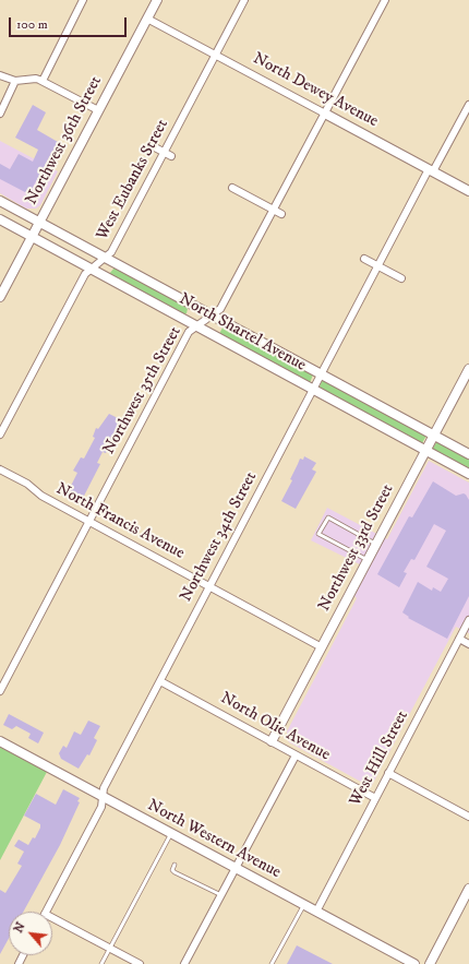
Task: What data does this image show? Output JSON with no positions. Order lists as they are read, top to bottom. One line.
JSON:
{"streets":{"street":["North Dewey Avenue","Northwest 36th Street","West Eubanks Street","North Shartel Avenue","Northwest 35th Street","North Francis Avenue","Northwest 34th Street","Northwest 33rd Street","North Olie Avenue","West Hill Street","North Western Avenue"]},"crossings":[["North Dewey Avenue","Northwest 36th Street"],["North Dewey Avenue","West Eubanks Street"],["North Dewey Avenue","Northwest 35th Street"],["North Dewey Avenue","Northwest 34th Street"],["Northwest 36th Street","North Shartel Avenue"],["West Eubanks Street","North Shartel Avenue"],["North Shartel Avenue","Northwest 35th Street"],["North Shartel Avenue","Northwest 34th Street"],["North Shartel Avenue","Northwest 33rd Street"],["Northwest 35th Street","North Francis Avenue"],["North Francis Avenue","Northwest 34th Street"],["North Francis Avenue","Northwest 33rd Street"],["Northwest 34th Street","North Olie Avenue"],["Northwest 34th Street","North Western Avenue"],["Northwest 33rd Street","North Olie Avenue"],["North Olie Avenue","West Hill Street"],["West Hill Street","North Western Avenue"]],"scale_bar":"100 m","north":"top left"}
